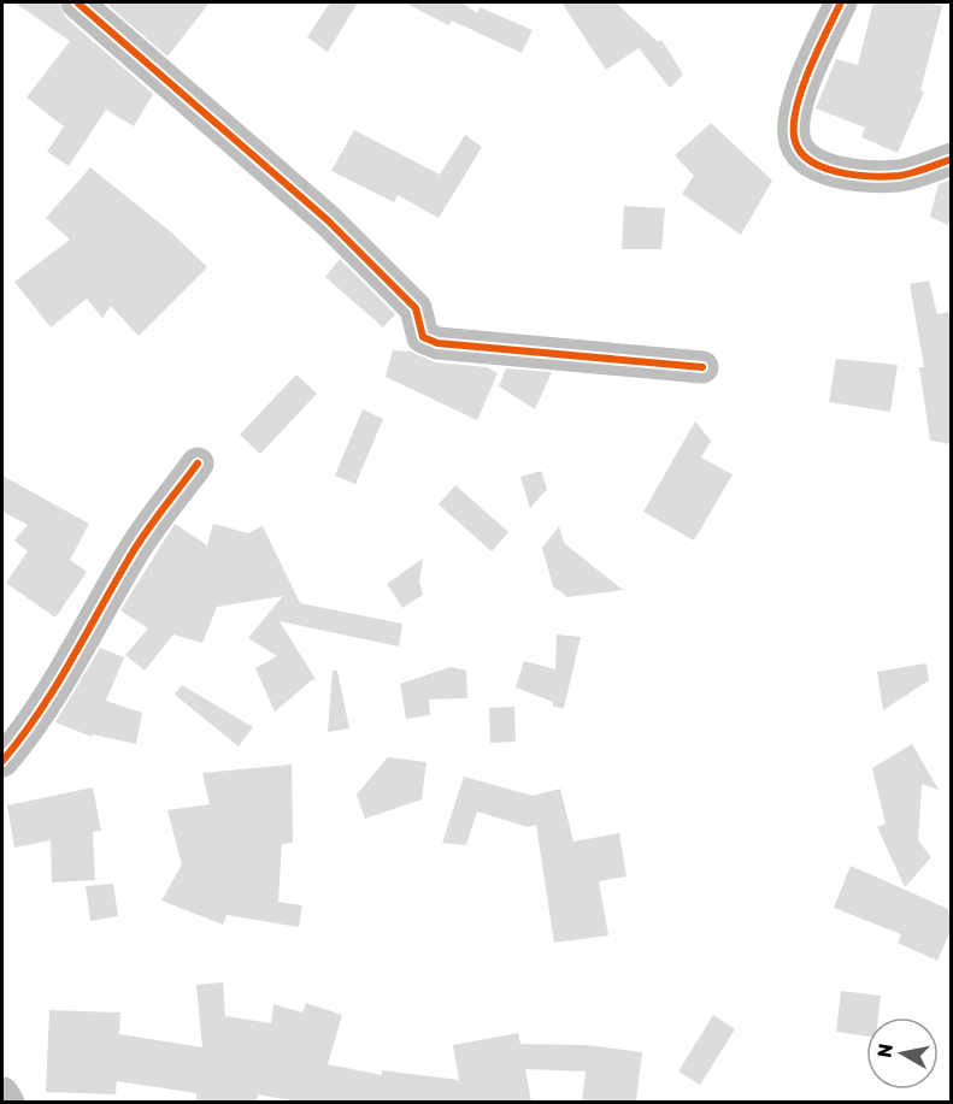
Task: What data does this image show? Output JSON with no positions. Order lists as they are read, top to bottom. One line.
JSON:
{"north":"left"}
